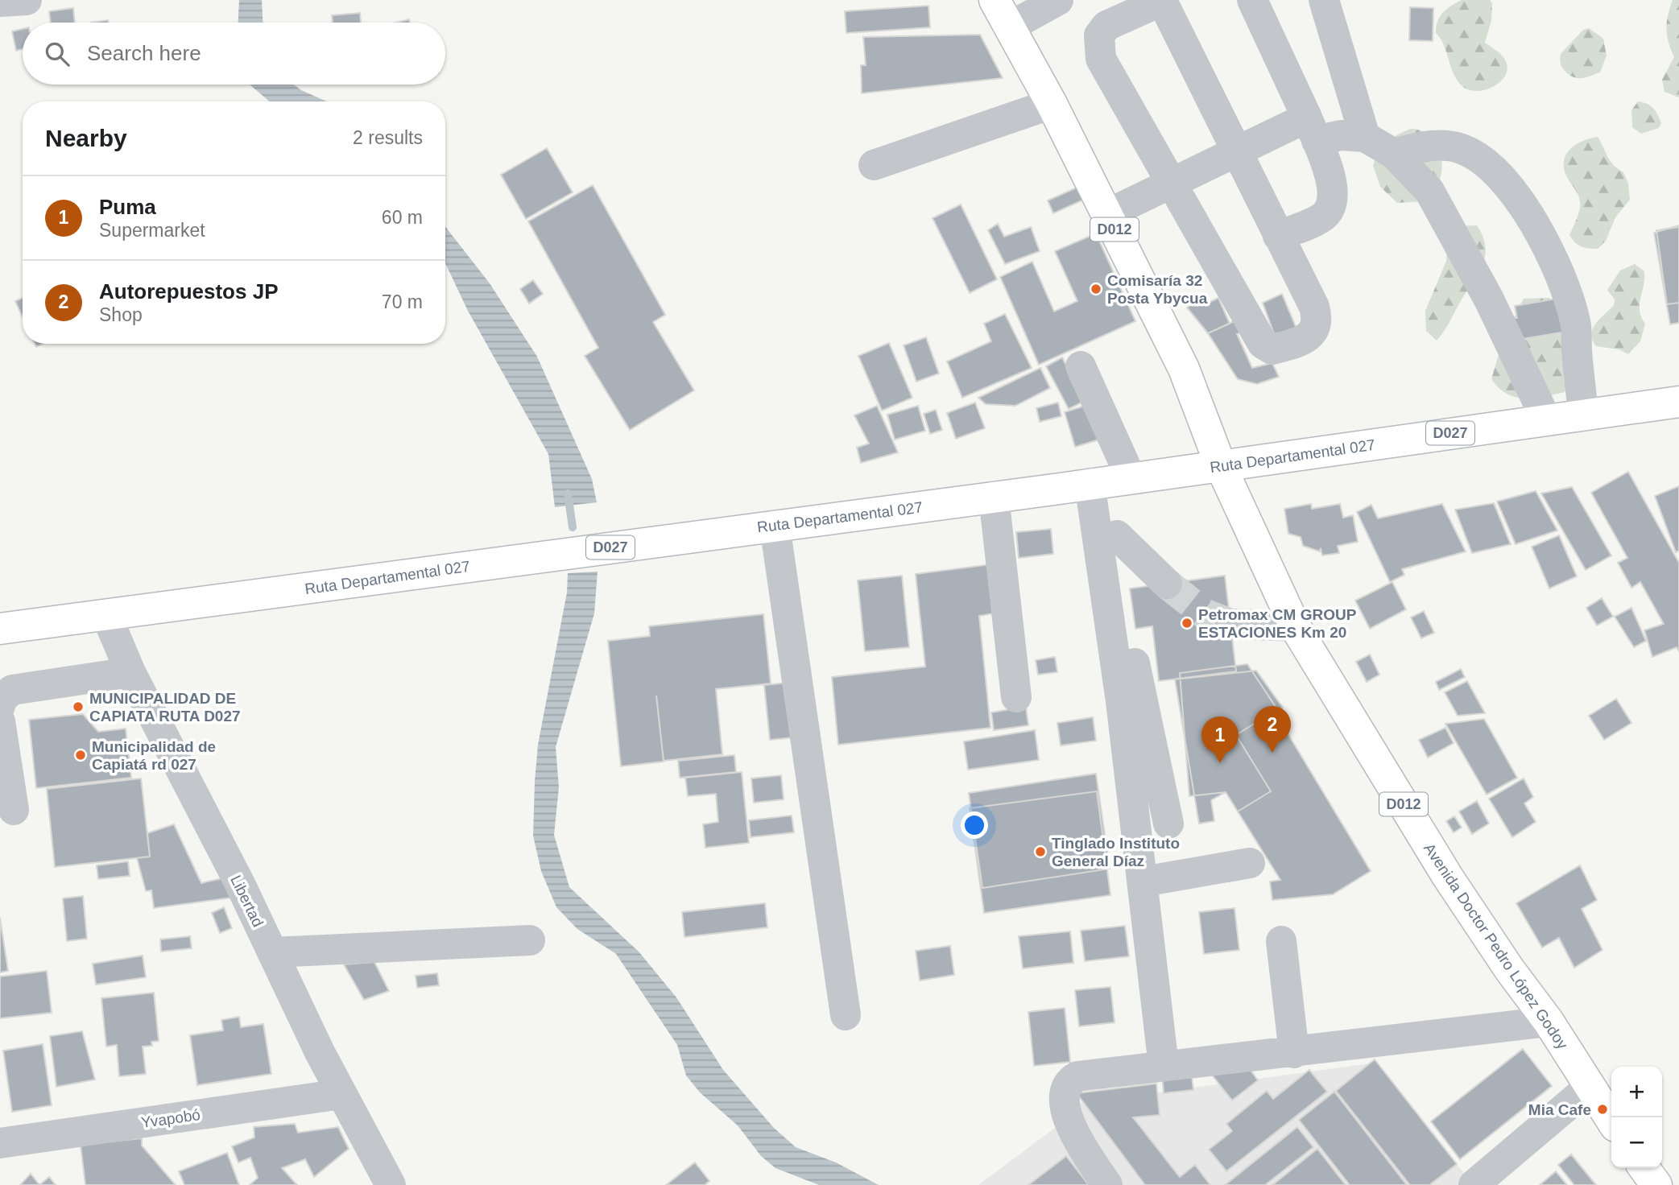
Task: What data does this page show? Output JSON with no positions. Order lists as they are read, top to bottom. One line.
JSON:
{"streets":{"main road":["D012","D027","Ruta Departamental 027","Avenida Doctor Pedro López Godoy"],"street":["Libertad","Yvapobó"]},"crossings":[["D012","Ruta Departamental 027"],["D012","Avenida Doctor Pedro López Godoy"],["Ruta Departamental 027","Libertad"],["Ruta Departamental 027","Avenida Doctor Pedro López Godoy"],["Libertad","Yvapobó"]],"places":["Comisaría 32 Posta Ybycua","Petromax CM GROUP ESTACIONES Km 20","MUNICIPALIDAD DE CAPIATA RUTA D027","Municipalidad de Capiatá rd 027","Tinglado Instituto General Díaz","Mia Cafe"],"page":{"search":"Search here","heading":["Nearby","2 results"],"list":[{"mark":"1","name":"Puma","note":"Supermarket","value":"60 m"},{"mark":"2","name":"Autorepuestos JP","note":"Shop","value":"70 m"}],"pins":["2","1"],"map_buttons":["+","−"]}}
